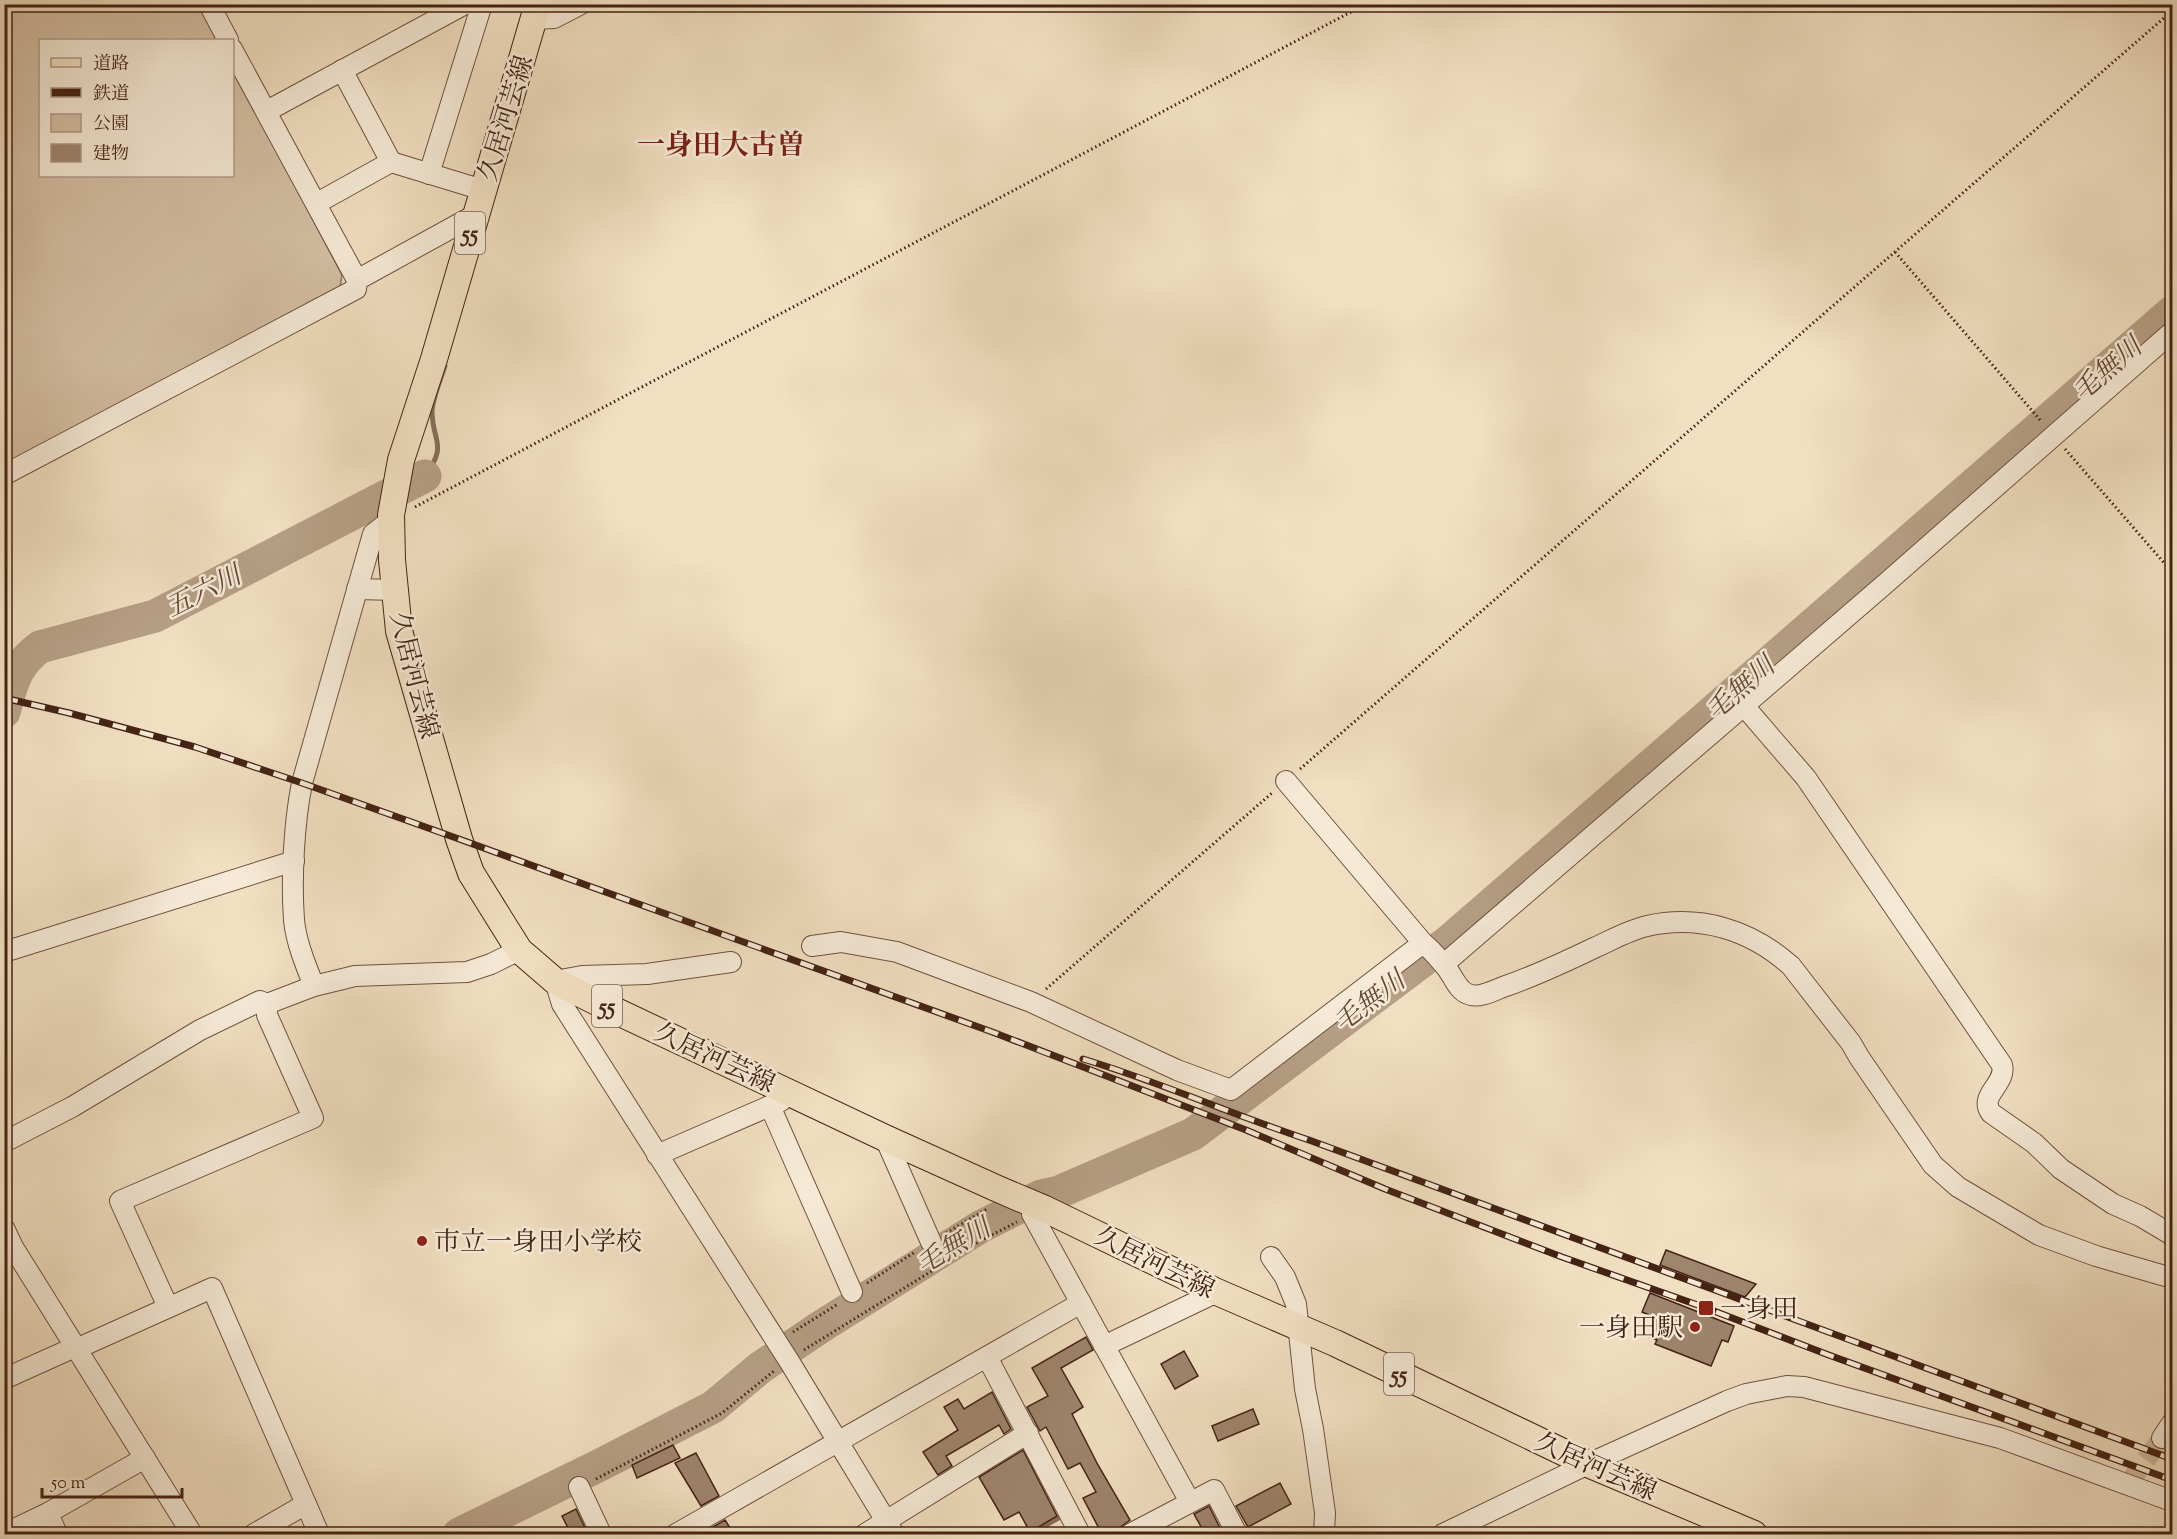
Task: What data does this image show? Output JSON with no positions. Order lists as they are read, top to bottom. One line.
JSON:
{"streets":{"main road":["久居河芸線","55"]},"districts":["一身田大古曽"],"water":["毛無川","五六川"],"places":{"other":["市立一身田小学校","一身田駅"],"transit":["一身田"]},"legend":["道路","鉄道","公園","建物"],"scale_bar":"50 m"}
